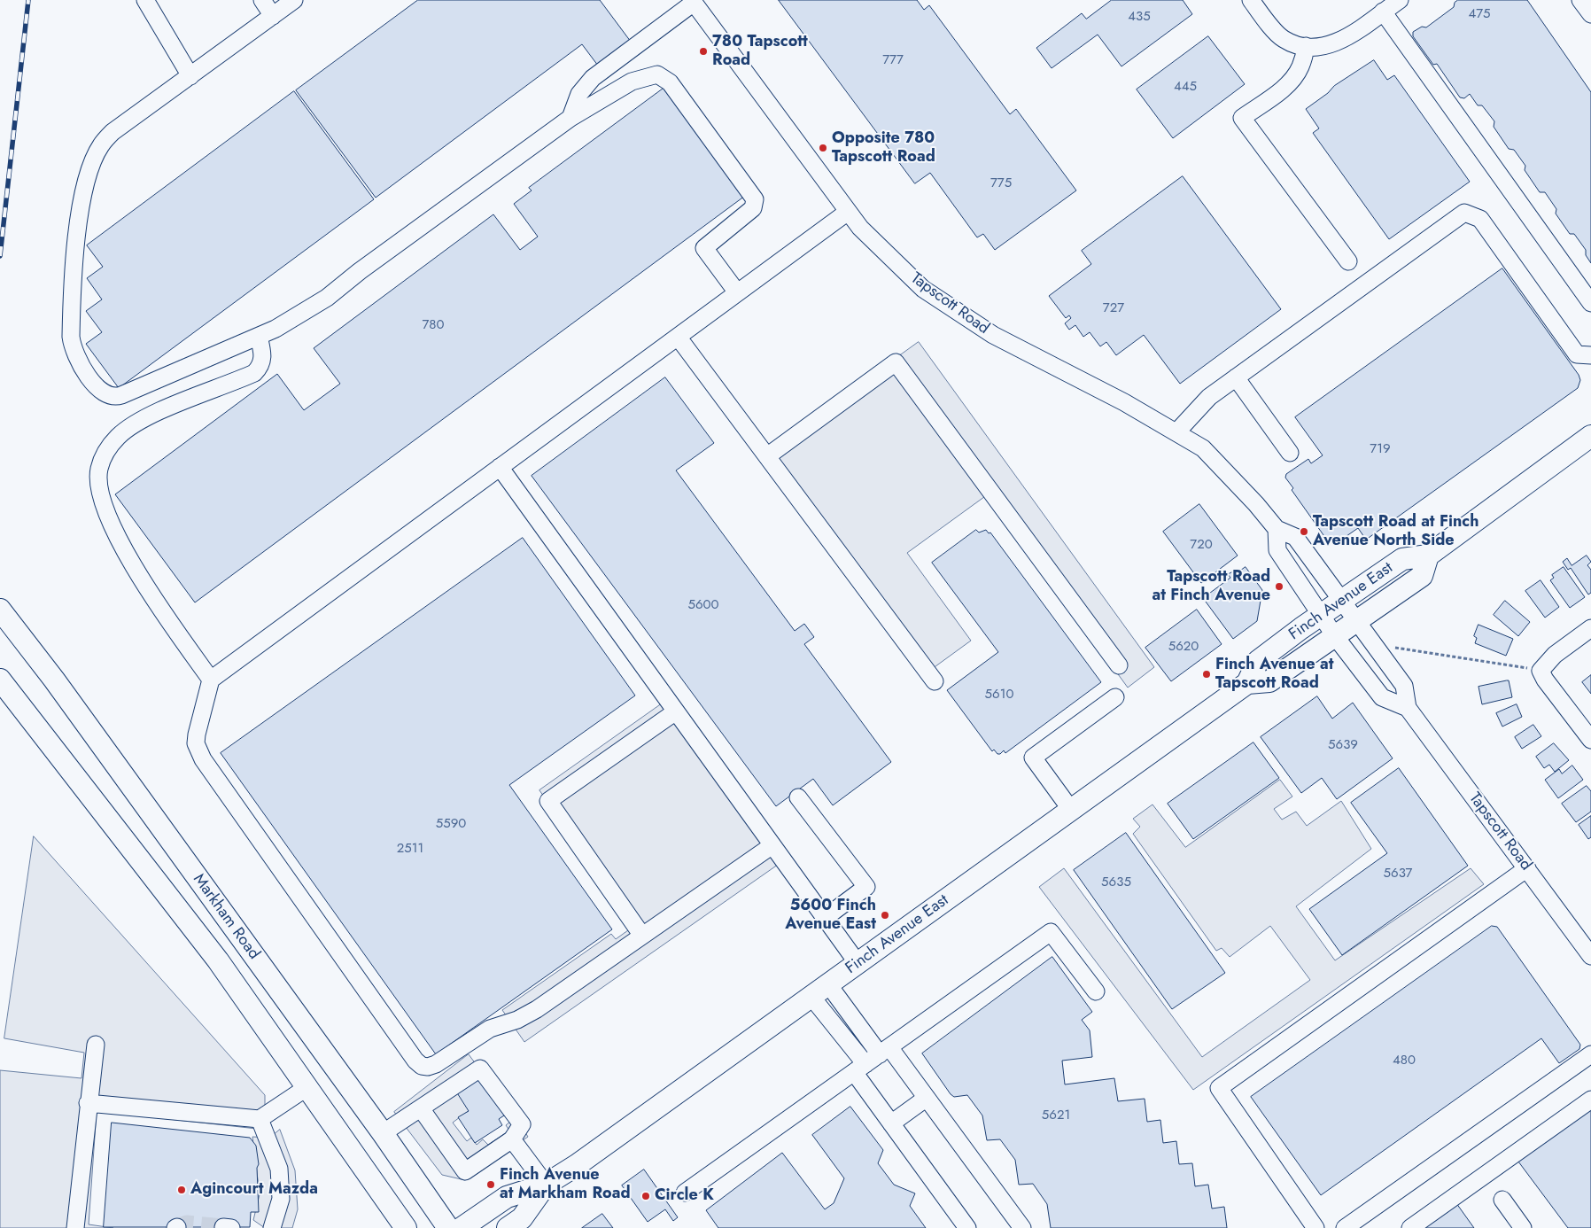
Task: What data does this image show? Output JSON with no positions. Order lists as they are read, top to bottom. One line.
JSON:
{"streets":{"main road":["Finch Avenue East","Markham Road"],"street":["Tapscott Road"]},"crossings":[["Tapscott Road","Finch Avenue East"]],"places":["780 Tapscott Road","Opposite 780 Tapscott Road","Tapscott Road at Finch Avenue North Side","Tapscott Road at Finch Avenue","Finch Avenue at Tapscott Road","5600 Finch Avenue East","Finch Avenue at Markham Road","Agincourt Mazda","Circle K"],"house_numbers":["475","435","777","445","775","727","780","719","720","5600","5620","5610","5639","5590","2511","5637","5635","480","5621"]}
